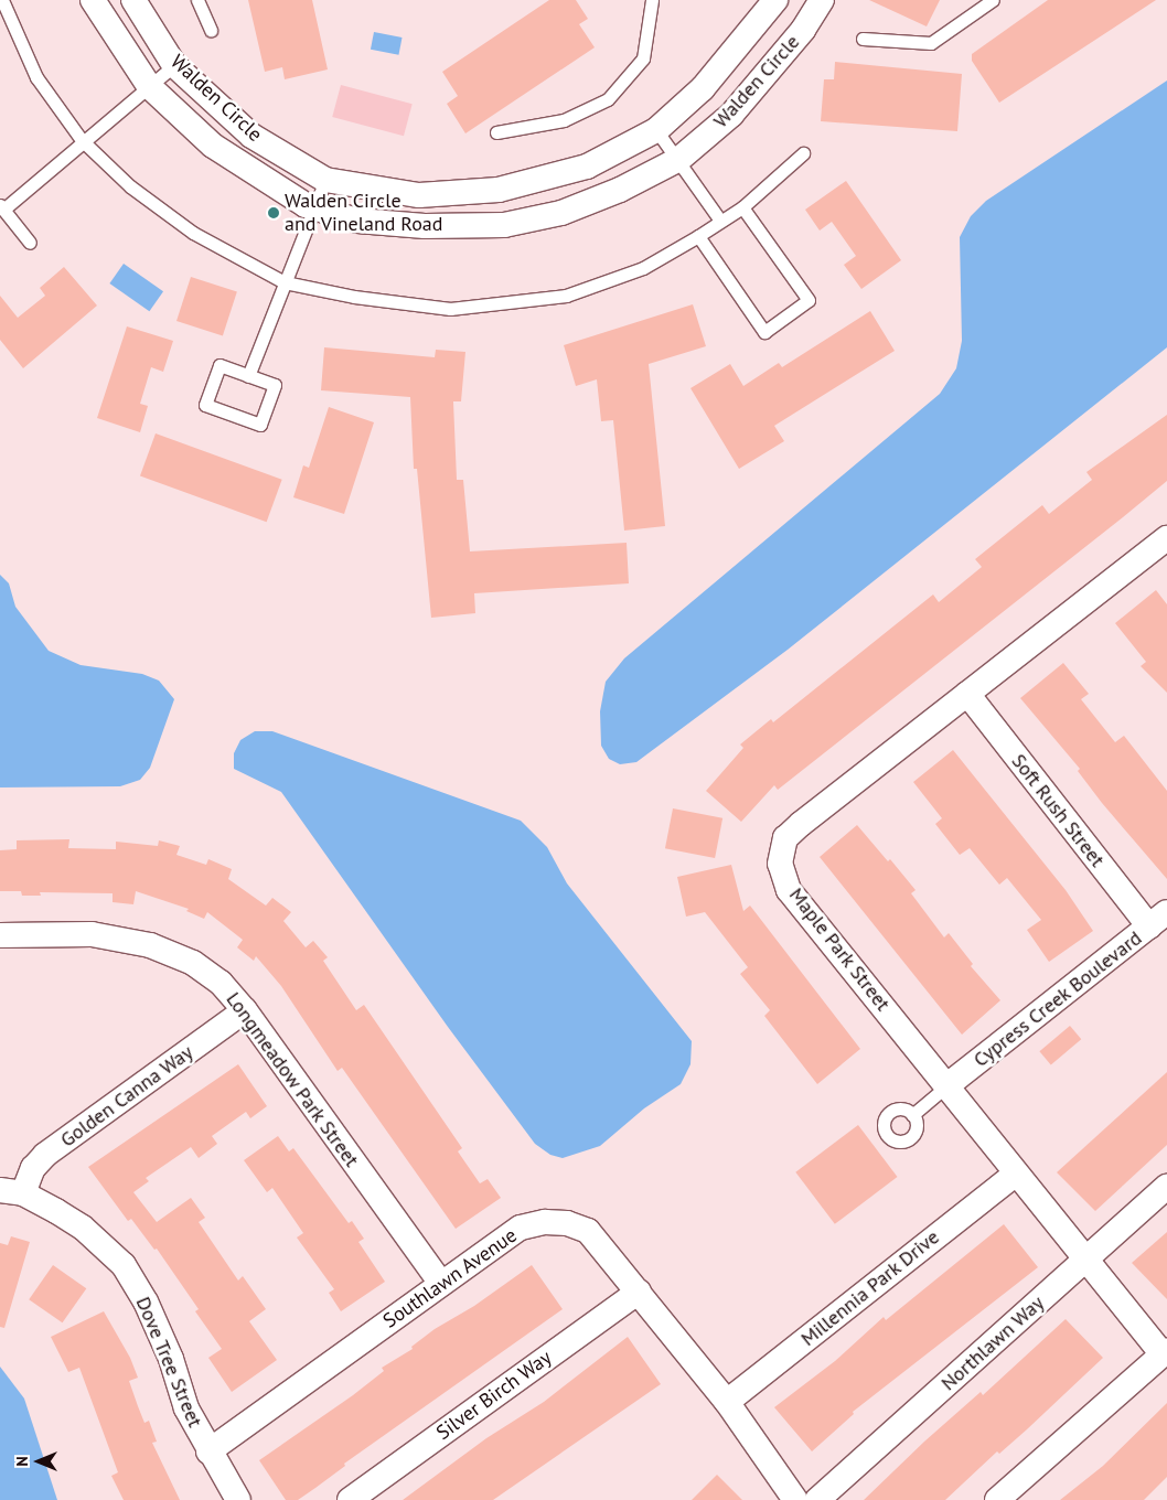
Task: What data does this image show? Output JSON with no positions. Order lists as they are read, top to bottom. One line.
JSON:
{"streets":{"street":["Walden Circle","Soft Rush Street","Maple Park Street","Cypress Creek Boulevard","Longmeadow Park Street","Golden Canna Way","Southlawn Avenue","Millennia Park Drive","Northlawn Way","Dove Tree Street","Silver Birch Way"]},"crossings":[["Soft Rush Street","Maple Park Street"],["Soft Rush Street","Cypress Creek Boulevard"],["Maple Park Street","Cypress Creek Boulevard"],["Maple Park Street","Millennia Park Drive"],["Maple Park Street","Northlawn Way"],["Longmeadow Park Street","Golden Canna Way"],["Longmeadow Park Street","Southlawn Avenue"],["Golden Canna Way","Dove Tree Street"],["Southlawn Avenue","Millennia Park Drive"],["Southlawn Avenue","Dove Tree Street"],["Southlawn Avenue","Silver Birch Way"]],"places":["Walden Circle and Vineland Road"],"north":"left"}
